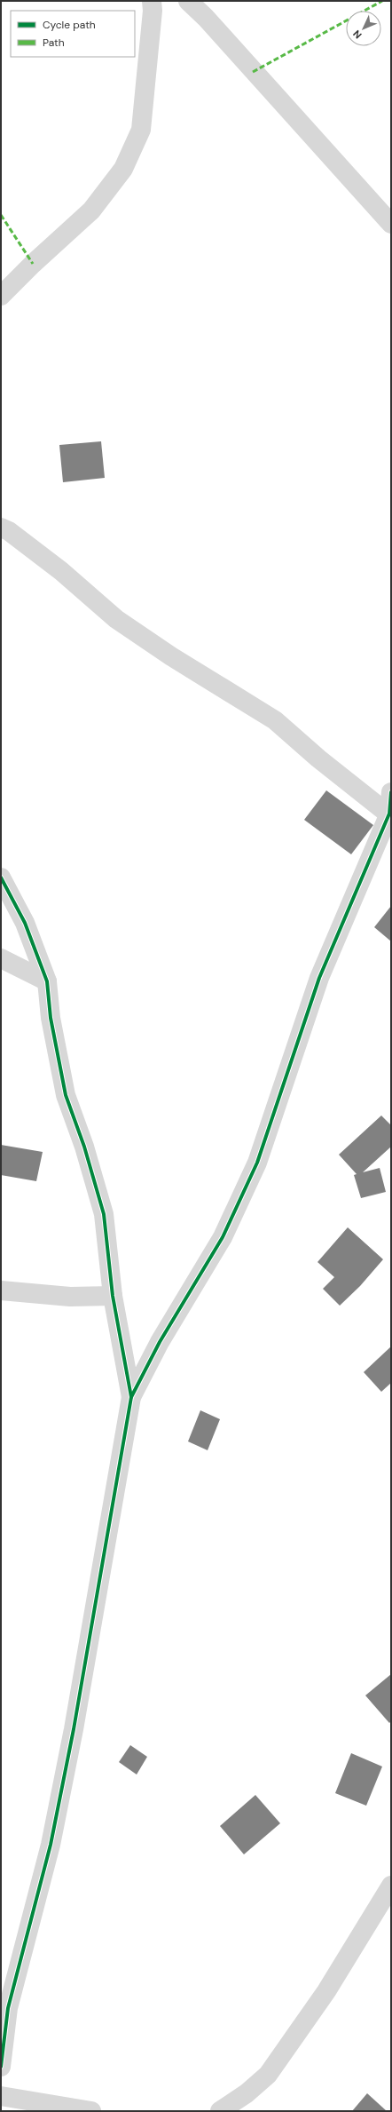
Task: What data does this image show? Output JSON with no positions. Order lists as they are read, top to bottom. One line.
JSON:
{"legend":["Cycle path","Path"],"north":"bottom left"}
